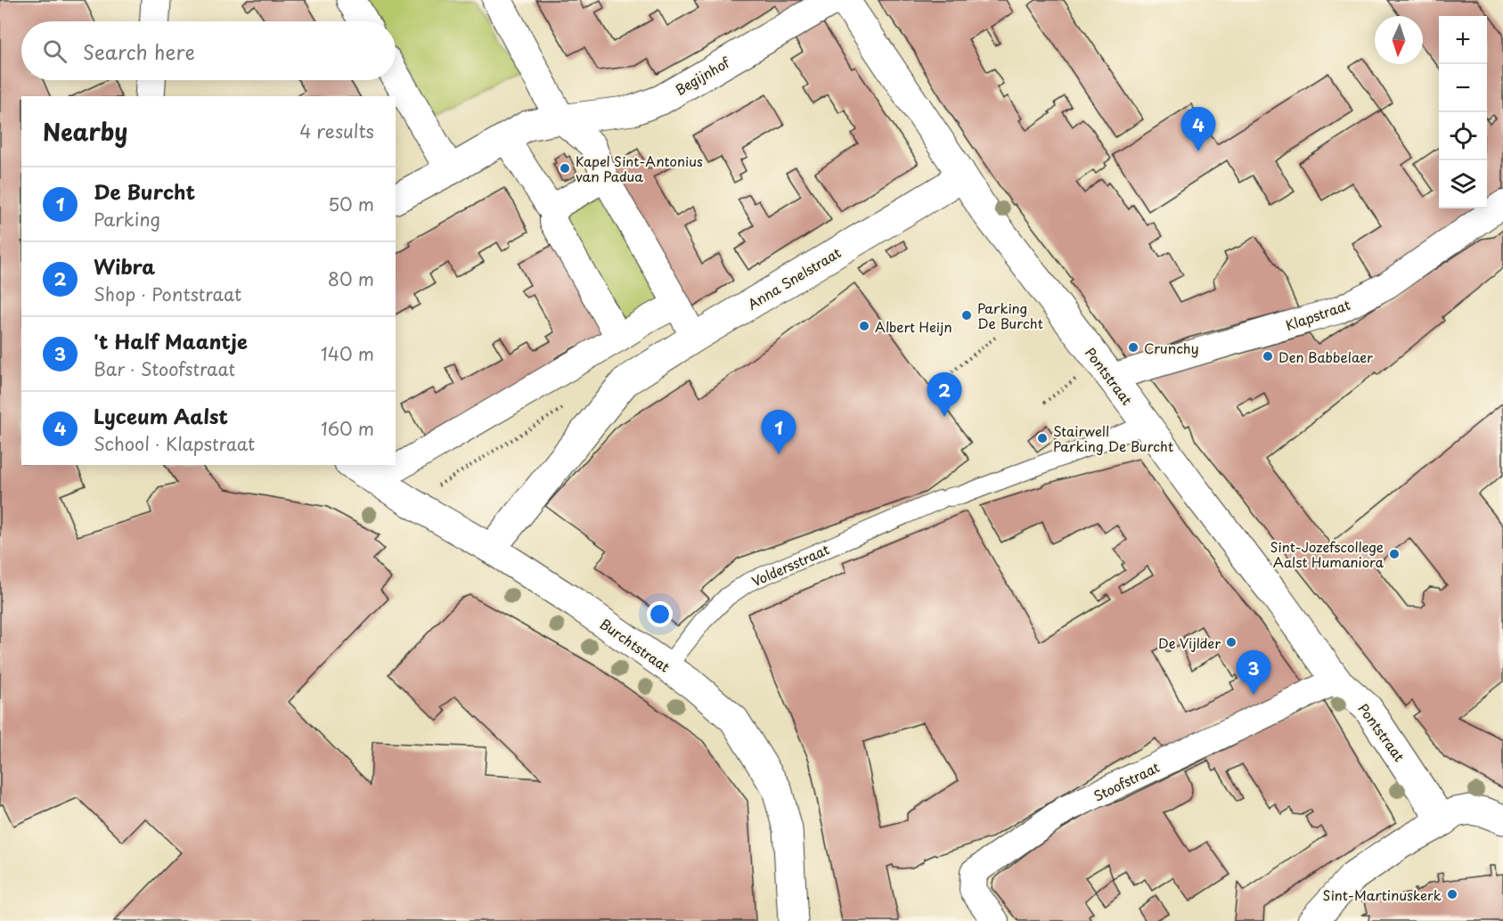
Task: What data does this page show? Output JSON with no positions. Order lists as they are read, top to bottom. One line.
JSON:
{"streets":{"street":["Begijnhof","Anna Snelstraat","Klapstraat","Pontstraat","Burchtstraat","Stoofstraat"],"lane":["Voldersstraat"]},"crossings":[["Anna Snelstraat","Pontstraat"],["Anna Snelstraat","Burchtstraat"],["Klapstraat","Pontstraat"],["Pontstraat","Voldersstraat"],["Pontstraat","Stoofstraat"],["Voldersstraat","Burchtstraat"]],"places":["Kapel Sint-Antonius van Padua","Parking De Burcht","Albert Heijn","Crunchy","Den Babbelaer","Stairwell Parking De Burcht","Sint-Jozefscollege Aalst Humaniora","De Vijlder","Sint-Martinuskerk"],"north":"bottom","page":{"map_buttons":["+","−"],"search":"Search here","heading":["Nearby","4 results"],"pins":["4","2","1","3"],"list":[{"mark":"1","name":"De Burcht","note":"Parking","value":"50 m"},{"mark":"2","name":"Wibra","note":"Shop · Pontstraat","value":"80 m"},{"mark":"3","name":"'t Half Maantje","note":"Bar · Stoofstraat","value":"140 m"},{"mark":"4","name":"Lyceum Aalst","note":"School · Klapstraat","value":"160 m"}]}}
